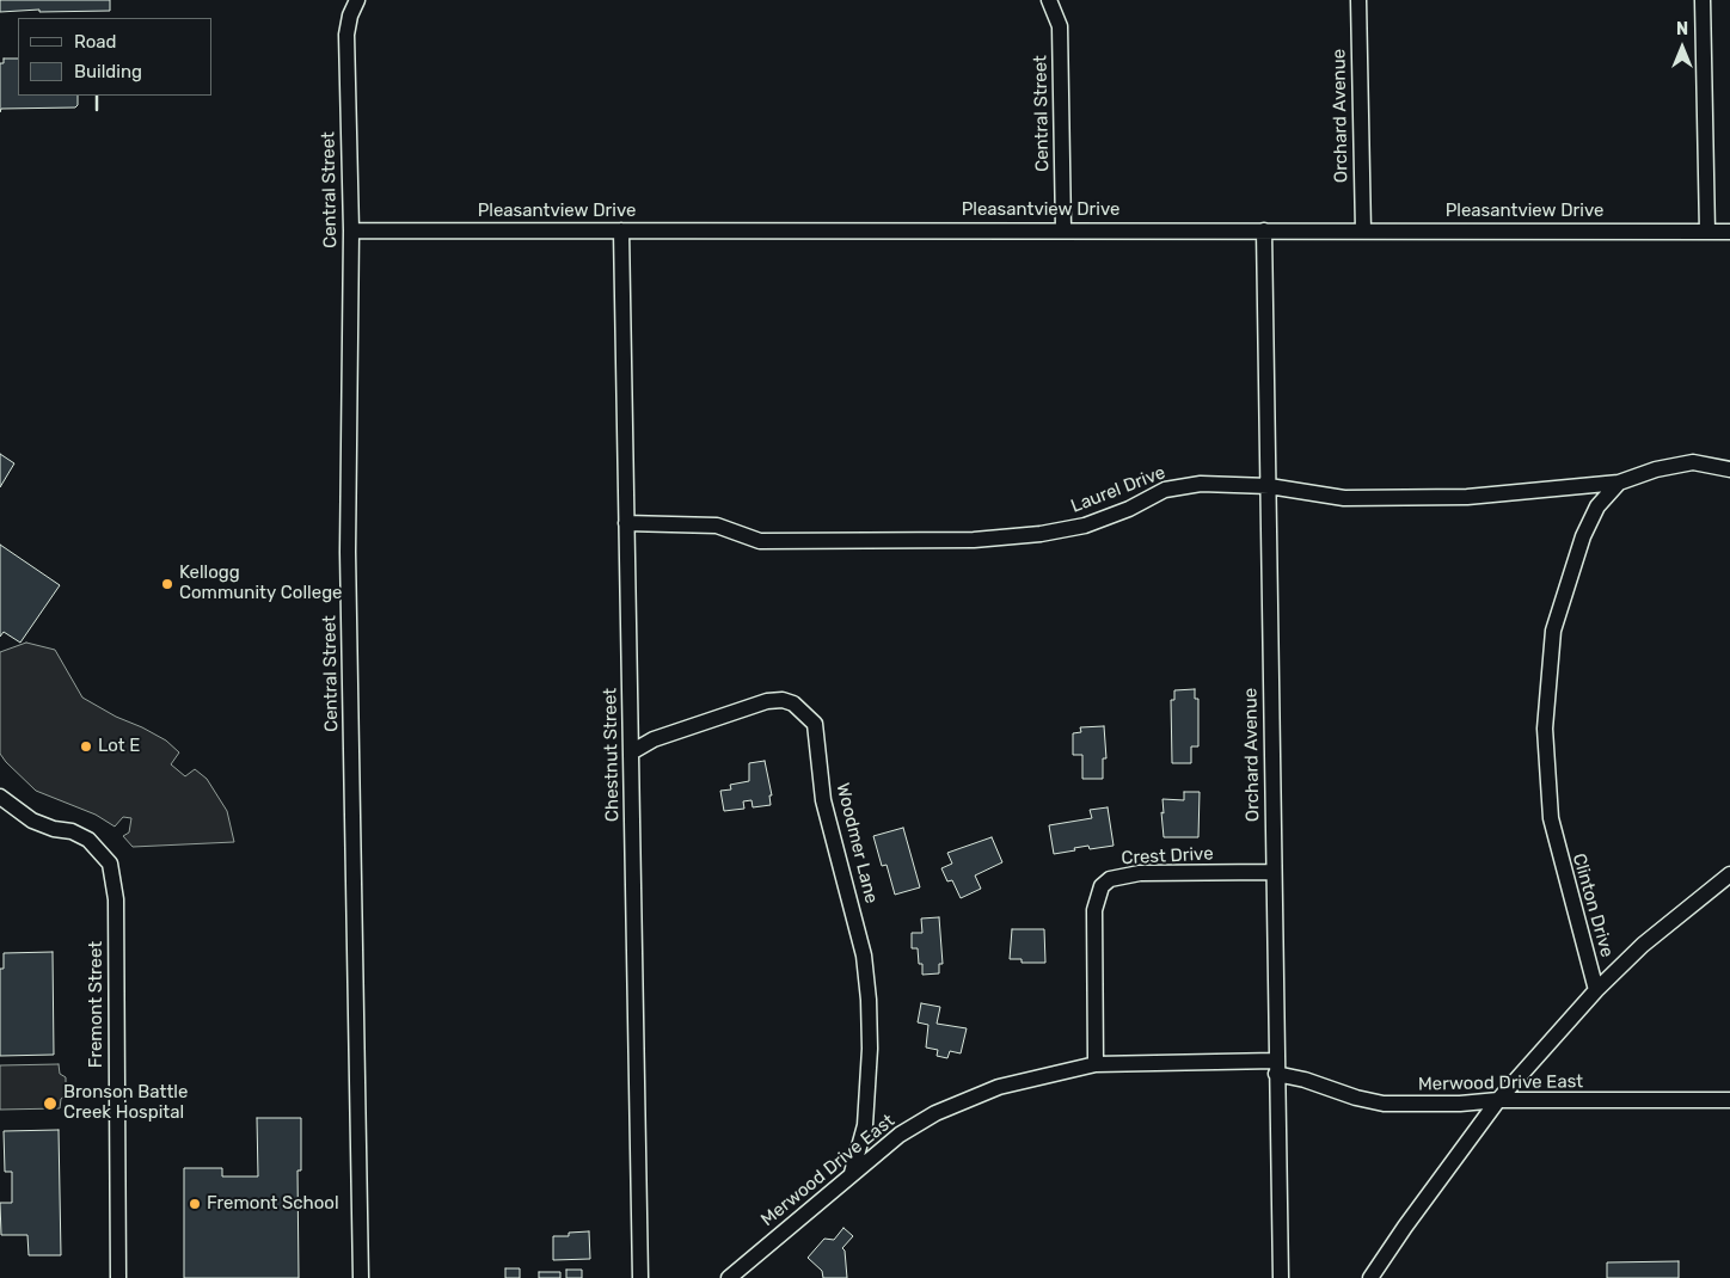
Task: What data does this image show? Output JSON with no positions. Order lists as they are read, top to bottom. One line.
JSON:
{"streets":{"street":["Central Street","Orchard Avenue","Pleasantview Drive","Laurel Drive","Chestnut Street","Woodmer Lane","Crest Drive","Clinton Drive","Fremont Street","Merwood Drive East"]},"crossings":[["Central Street","Pleasantview Drive"],["Orchard Avenue","Pleasantview Drive"],["Orchard Avenue","Laurel Drive"],["Orchard Avenue","Crest Drive"],["Orchard Avenue","Merwood Drive East"],["Pleasantview Drive","Chestnut Street"],["Laurel Drive","Chestnut Street"],["Laurel Drive","Clinton Drive"],["Chestnut Street","Woodmer Lane"],["Woodmer Lane","Merwood Drive East"],["Crest Drive","Merwood Drive East"]],"places":["Kellogg Community College","Lot E","Bronson Battle Creek Hospital","Fremont School"],"legend":["Road","Building"],"north":"top"}
